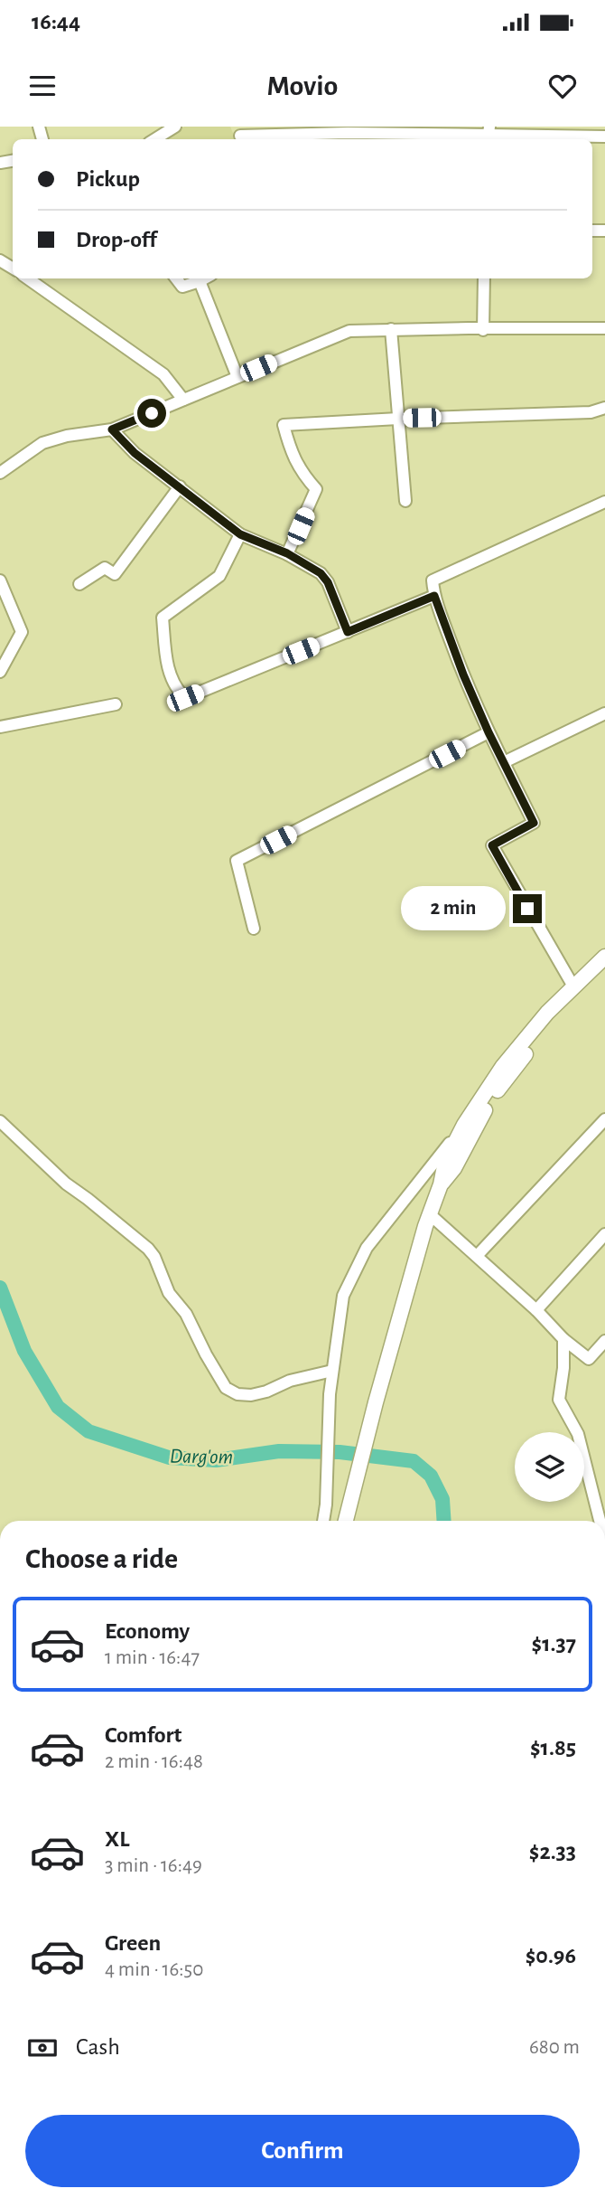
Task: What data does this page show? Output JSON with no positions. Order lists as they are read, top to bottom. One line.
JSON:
{"water":["Darg'om"],"page":{"status":"16:44","header":"Movio","banner":["Pickup","Drop-off"],"bubble":"2 min","heading":"Choose a ride","list":[{"name":"Economy","note":"1 min · 16:47","value":"$1.37"},{"name":"Comfort","note":"2 min · 16:48","value":"$1.85"},{"name":"XL","note":"3 min · 16:49","value":"$2.33"},{"name":"Green","note":"4 min · 16:50","value":"$0.96"}],"pay":["Cash","680 m"],"buttons":"Confirm"}}
